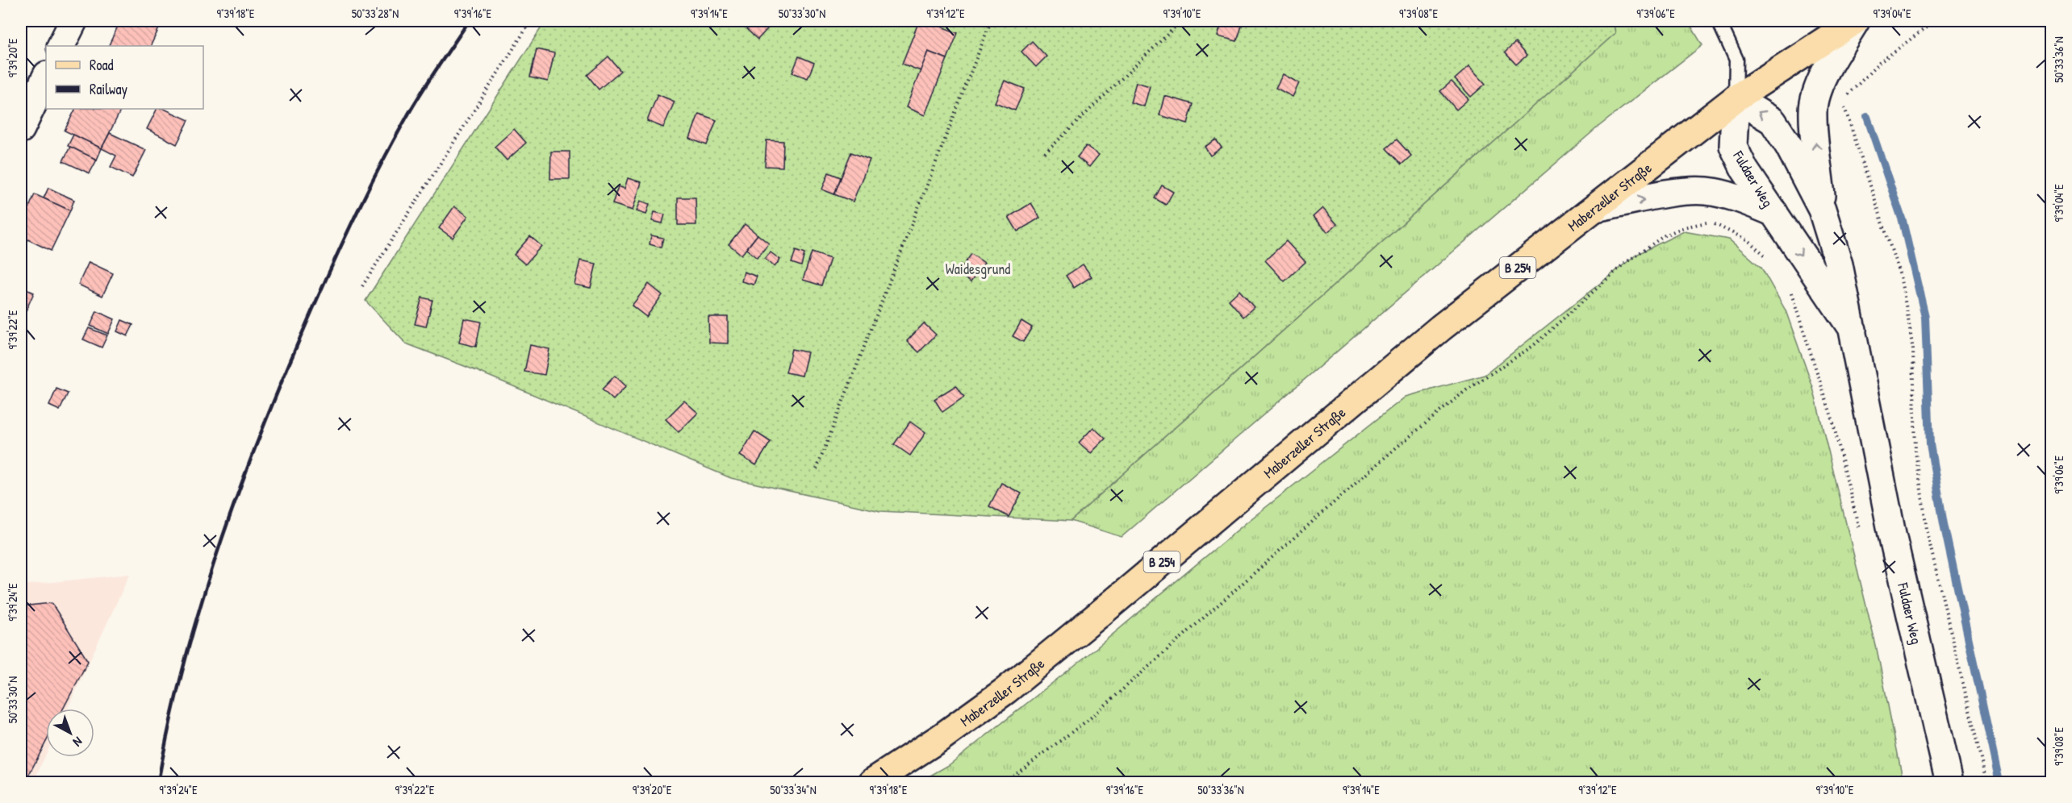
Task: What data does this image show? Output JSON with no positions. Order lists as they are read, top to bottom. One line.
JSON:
{"streets":{"main road":["Fuldaer Weg","Maberzeller Straße","B 254"]},"crossings":[["Fuldaer Weg","Maberzeller Straße"]],"parks":["Waidesgrund"],"legend":["Road","Railway"],"north":"bottom right","coordinates":["9°39'18\"E","50°33'28\"N","9°39'16\"E","9°39'14\"E","50°33'30\"N","9°39'12\"E","9°39'10\"E","9°39'08\"E","9°39'06\"E","9°39'04\"E","9°39'20\"E","50°33'36\"N","9°39'22\"E","9°39'24\"E","50°33'34\"N"]}
